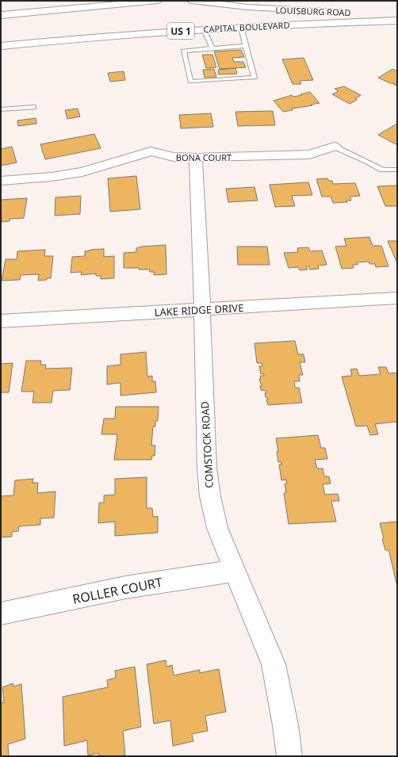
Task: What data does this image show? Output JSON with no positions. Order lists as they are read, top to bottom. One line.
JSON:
{"streets":{"main road":["LOUISBURG ROAD","CAPITAL BOULEVARD","US 1","BONA COURT","LAKE RIDGE DRIVE","COMSTOCK ROAD","ROLLER COURT"]},"crossings":[["BONA COURT","COMSTOCK ROAD"],["LAKE RIDGE DRIVE","COMSTOCK ROAD"],["COMSTOCK ROAD","ROLLER COURT"]]}
